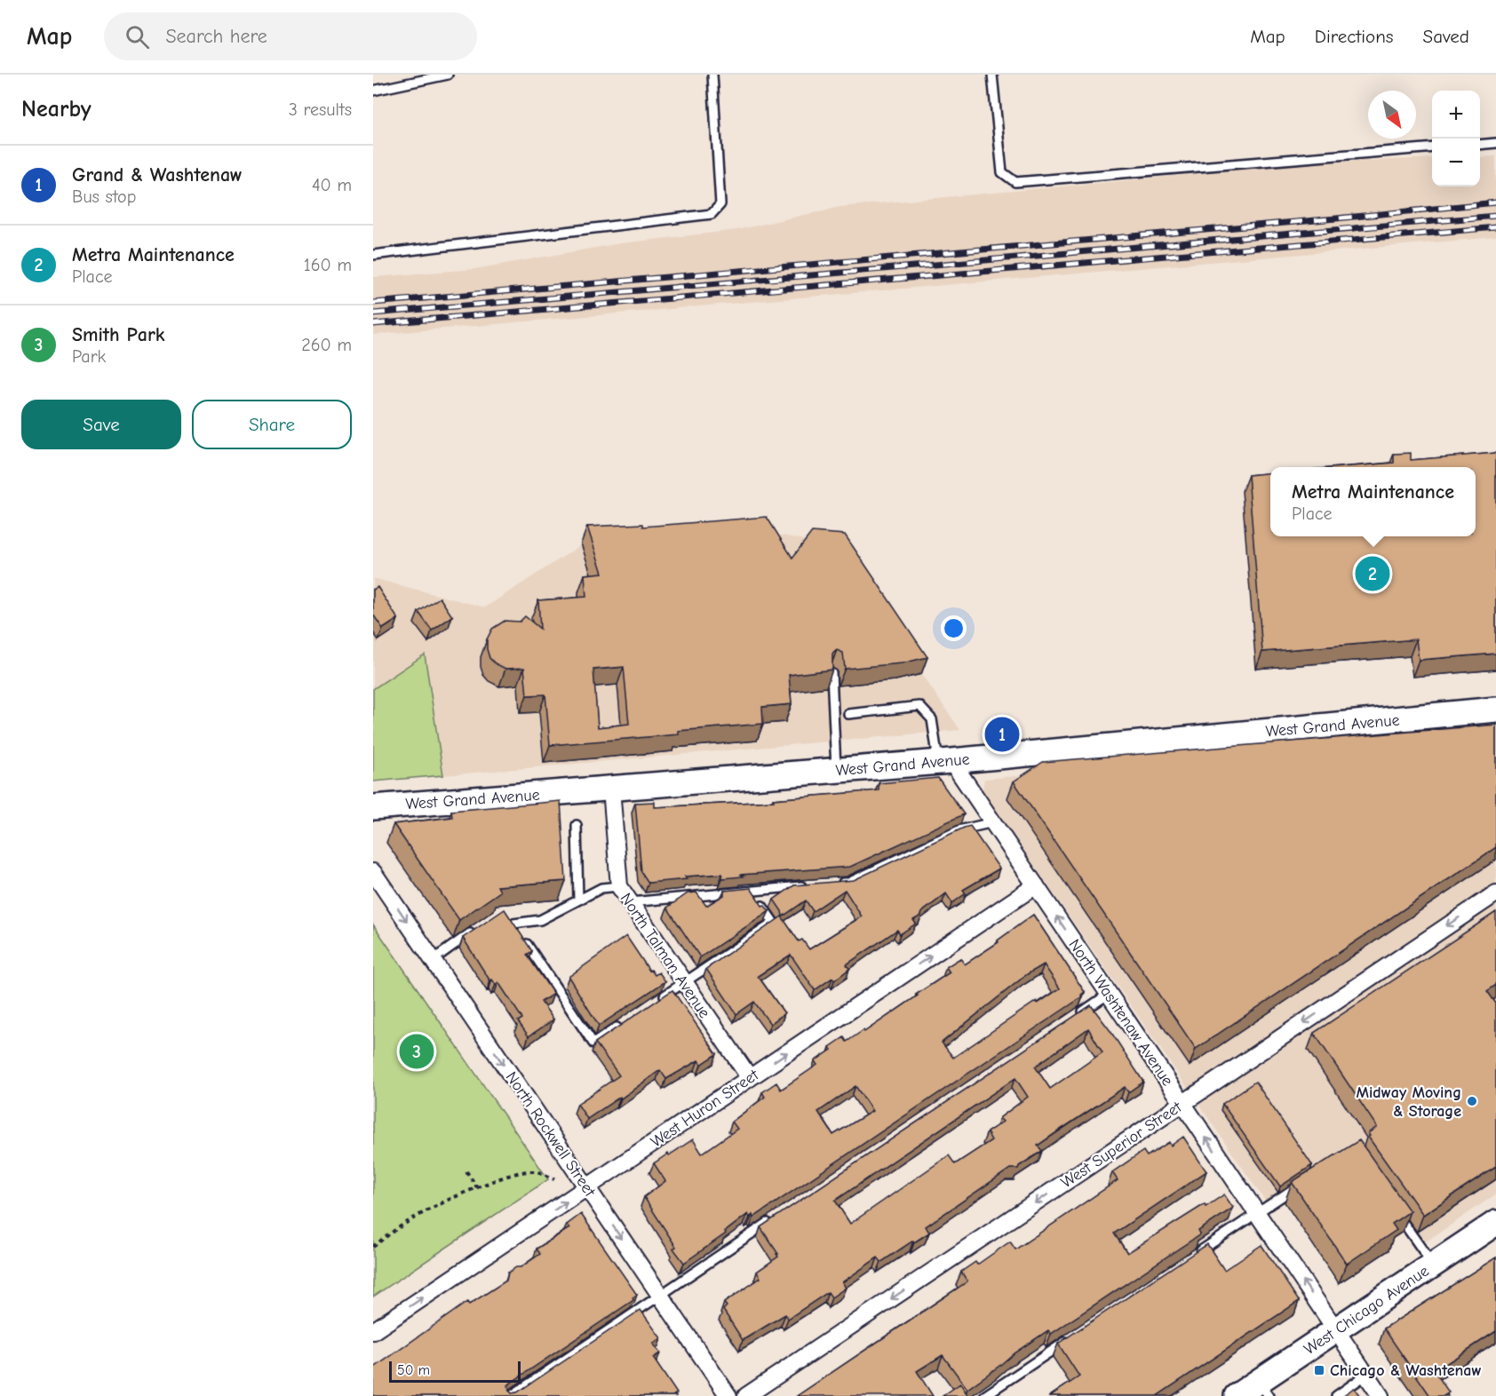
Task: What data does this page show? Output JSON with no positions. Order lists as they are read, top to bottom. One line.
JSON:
{"streets":{"main road":["West Grand Avenue","West Chicago Avenue"],"street":["North Talman Avenue","North Washtenaw Avenue","West Huron Street","North Rockwell Street","West Superior Street"]},"crossings":[["West Grand Avenue","North Talman Avenue"],["West Grand Avenue","North Washtenaw Avenue"],["North Talman Avenue","West Huron Street"],["North Washtenaw Avenue","West Huron Street"],["North Washtenaw Avenue","West Superior Street"],["North Washtenaw Avenue","West Chicago Avenue"],["West Huron Street","North Rockwell Street"]],"one_way":["North Washtenaw Avenue","West Huron Street","North Rockwell Street","West Superior Street"],"places":{"other":["Midway Moving & Storage"],"transit":["Chicago & Washtenaw"]},"scale_bar":"50 m","north":"bottom right","page":{"header":"Map","search":"Search here","nav":["Map","Directions","Saved"],"heading":["Nearby","3 results"],"map_buttons":["+","−"],"list":[{"mark":"1","name":"Grand & Washtenaw","note":"Bus stop","value":"40 m"},{"mark":"2","name":"Metra Maintenance","note":"Place","value":"160 m"},{"mark":"3","name":"Smith Park","note":"Park","value":"260 m"}],"buttons":["Save","Share"],"popup":["Metra Maintenance","Place"],"pins":["2","1","3"],"scale":"50 m"}}
